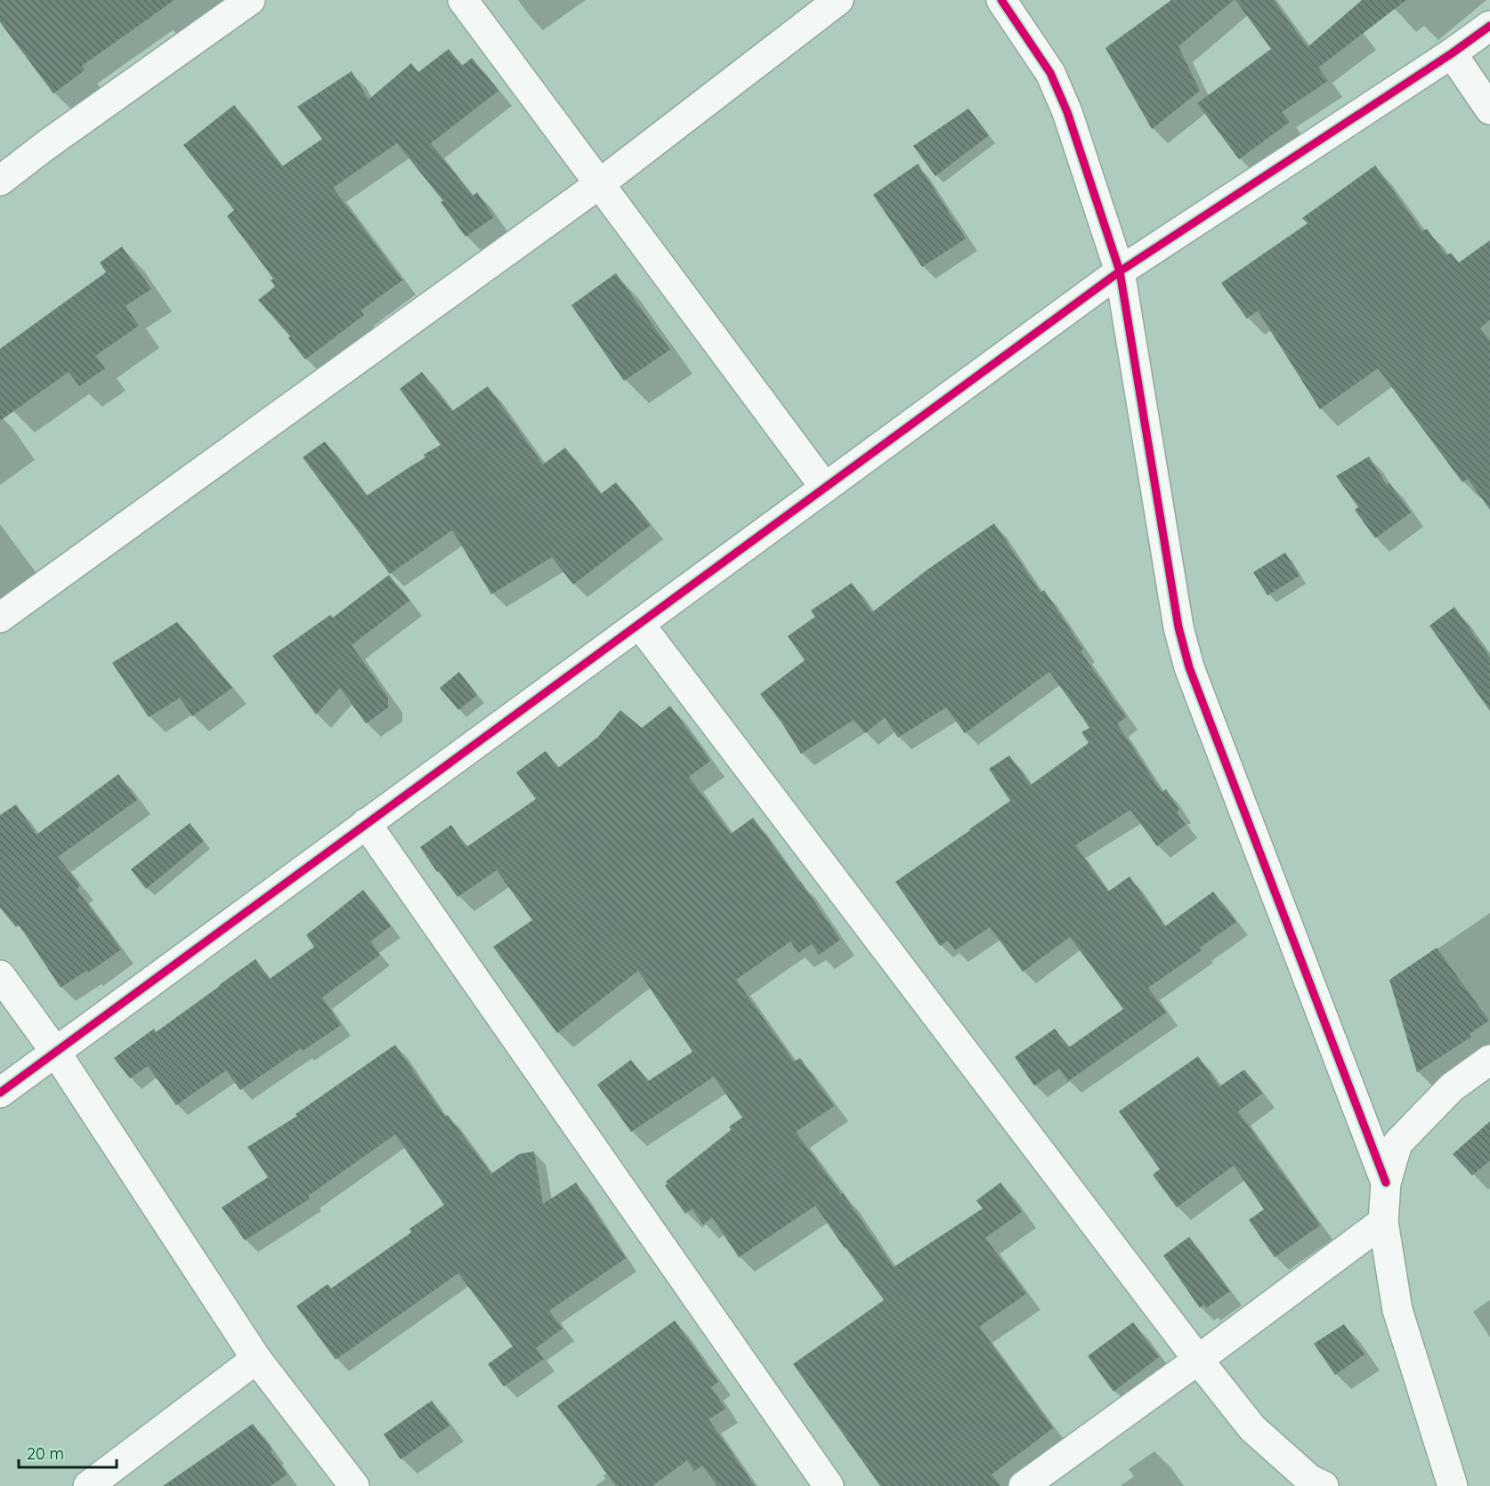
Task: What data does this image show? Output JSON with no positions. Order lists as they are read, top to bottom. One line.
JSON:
{"scale_bar":"20 m"}
